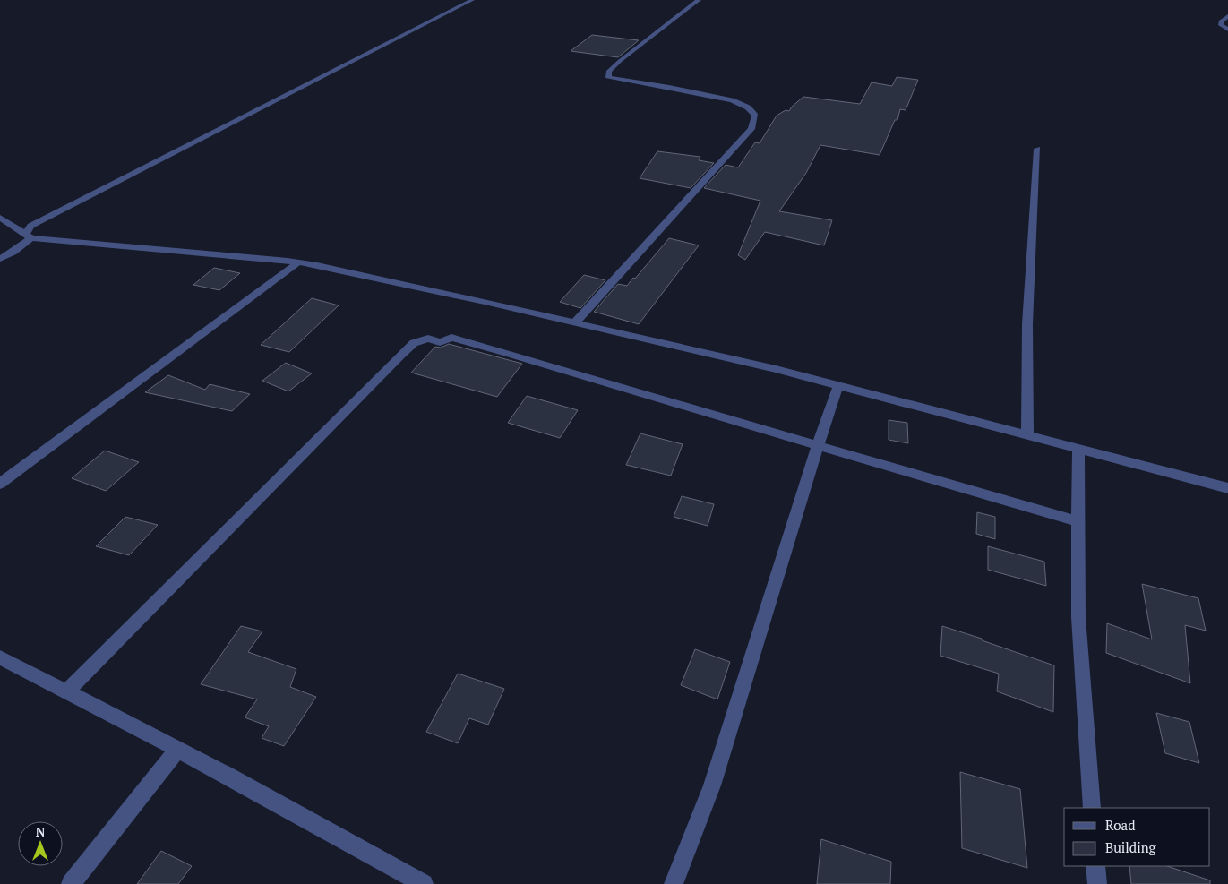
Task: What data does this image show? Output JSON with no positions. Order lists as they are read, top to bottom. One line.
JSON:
{"legend":["Road","Building"],"north":"top"}
